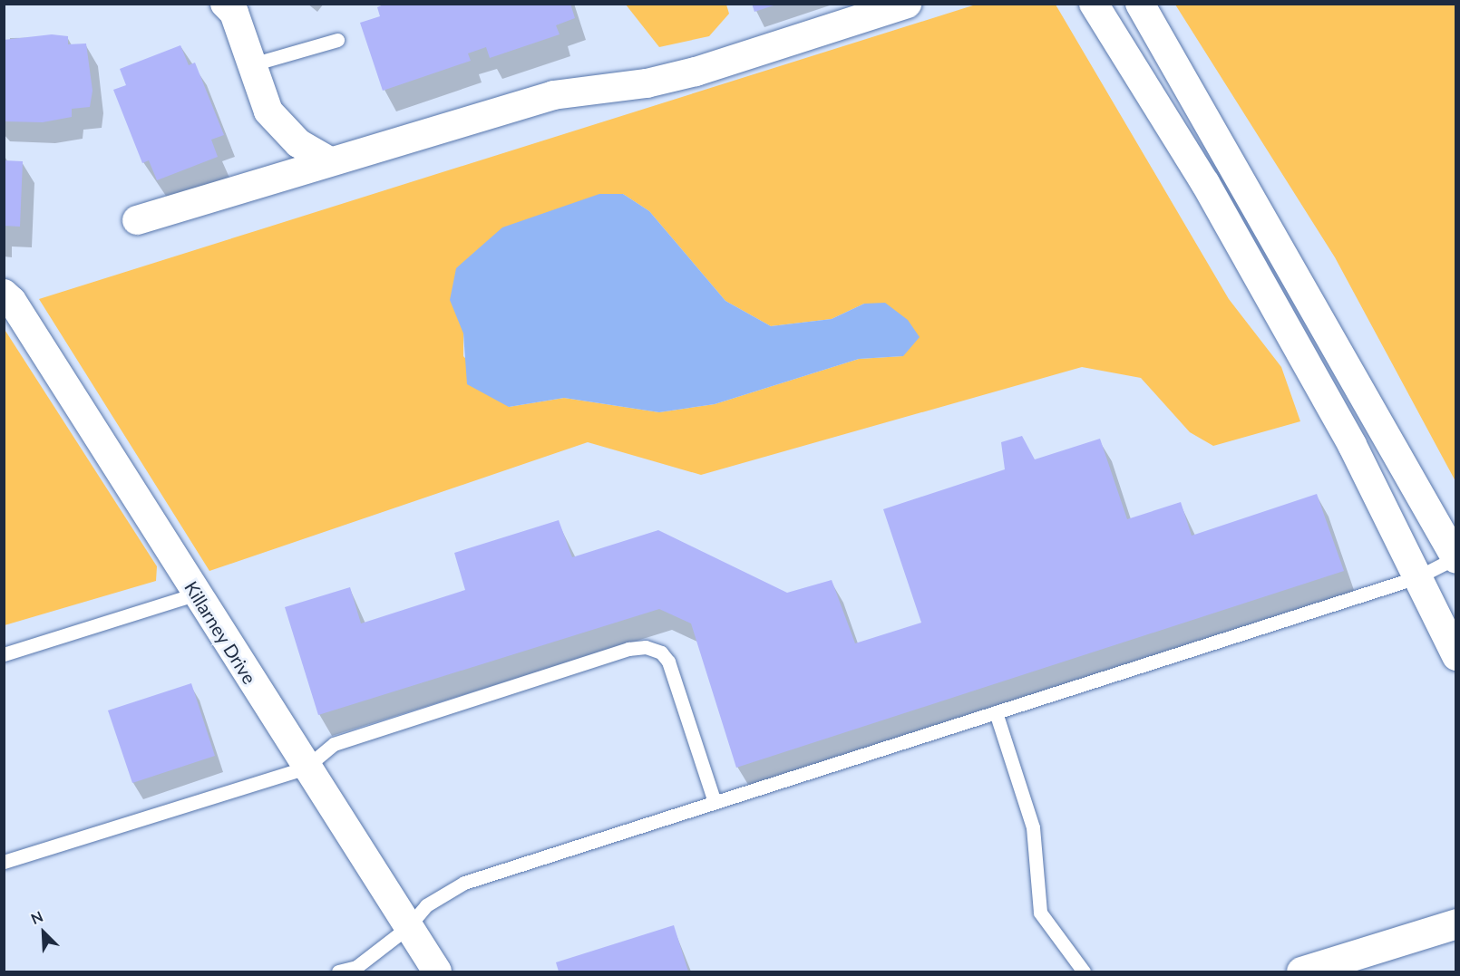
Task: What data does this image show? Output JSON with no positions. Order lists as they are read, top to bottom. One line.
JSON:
{"streets":{"street":["Killarney Drive"]},"north":"top left"}
